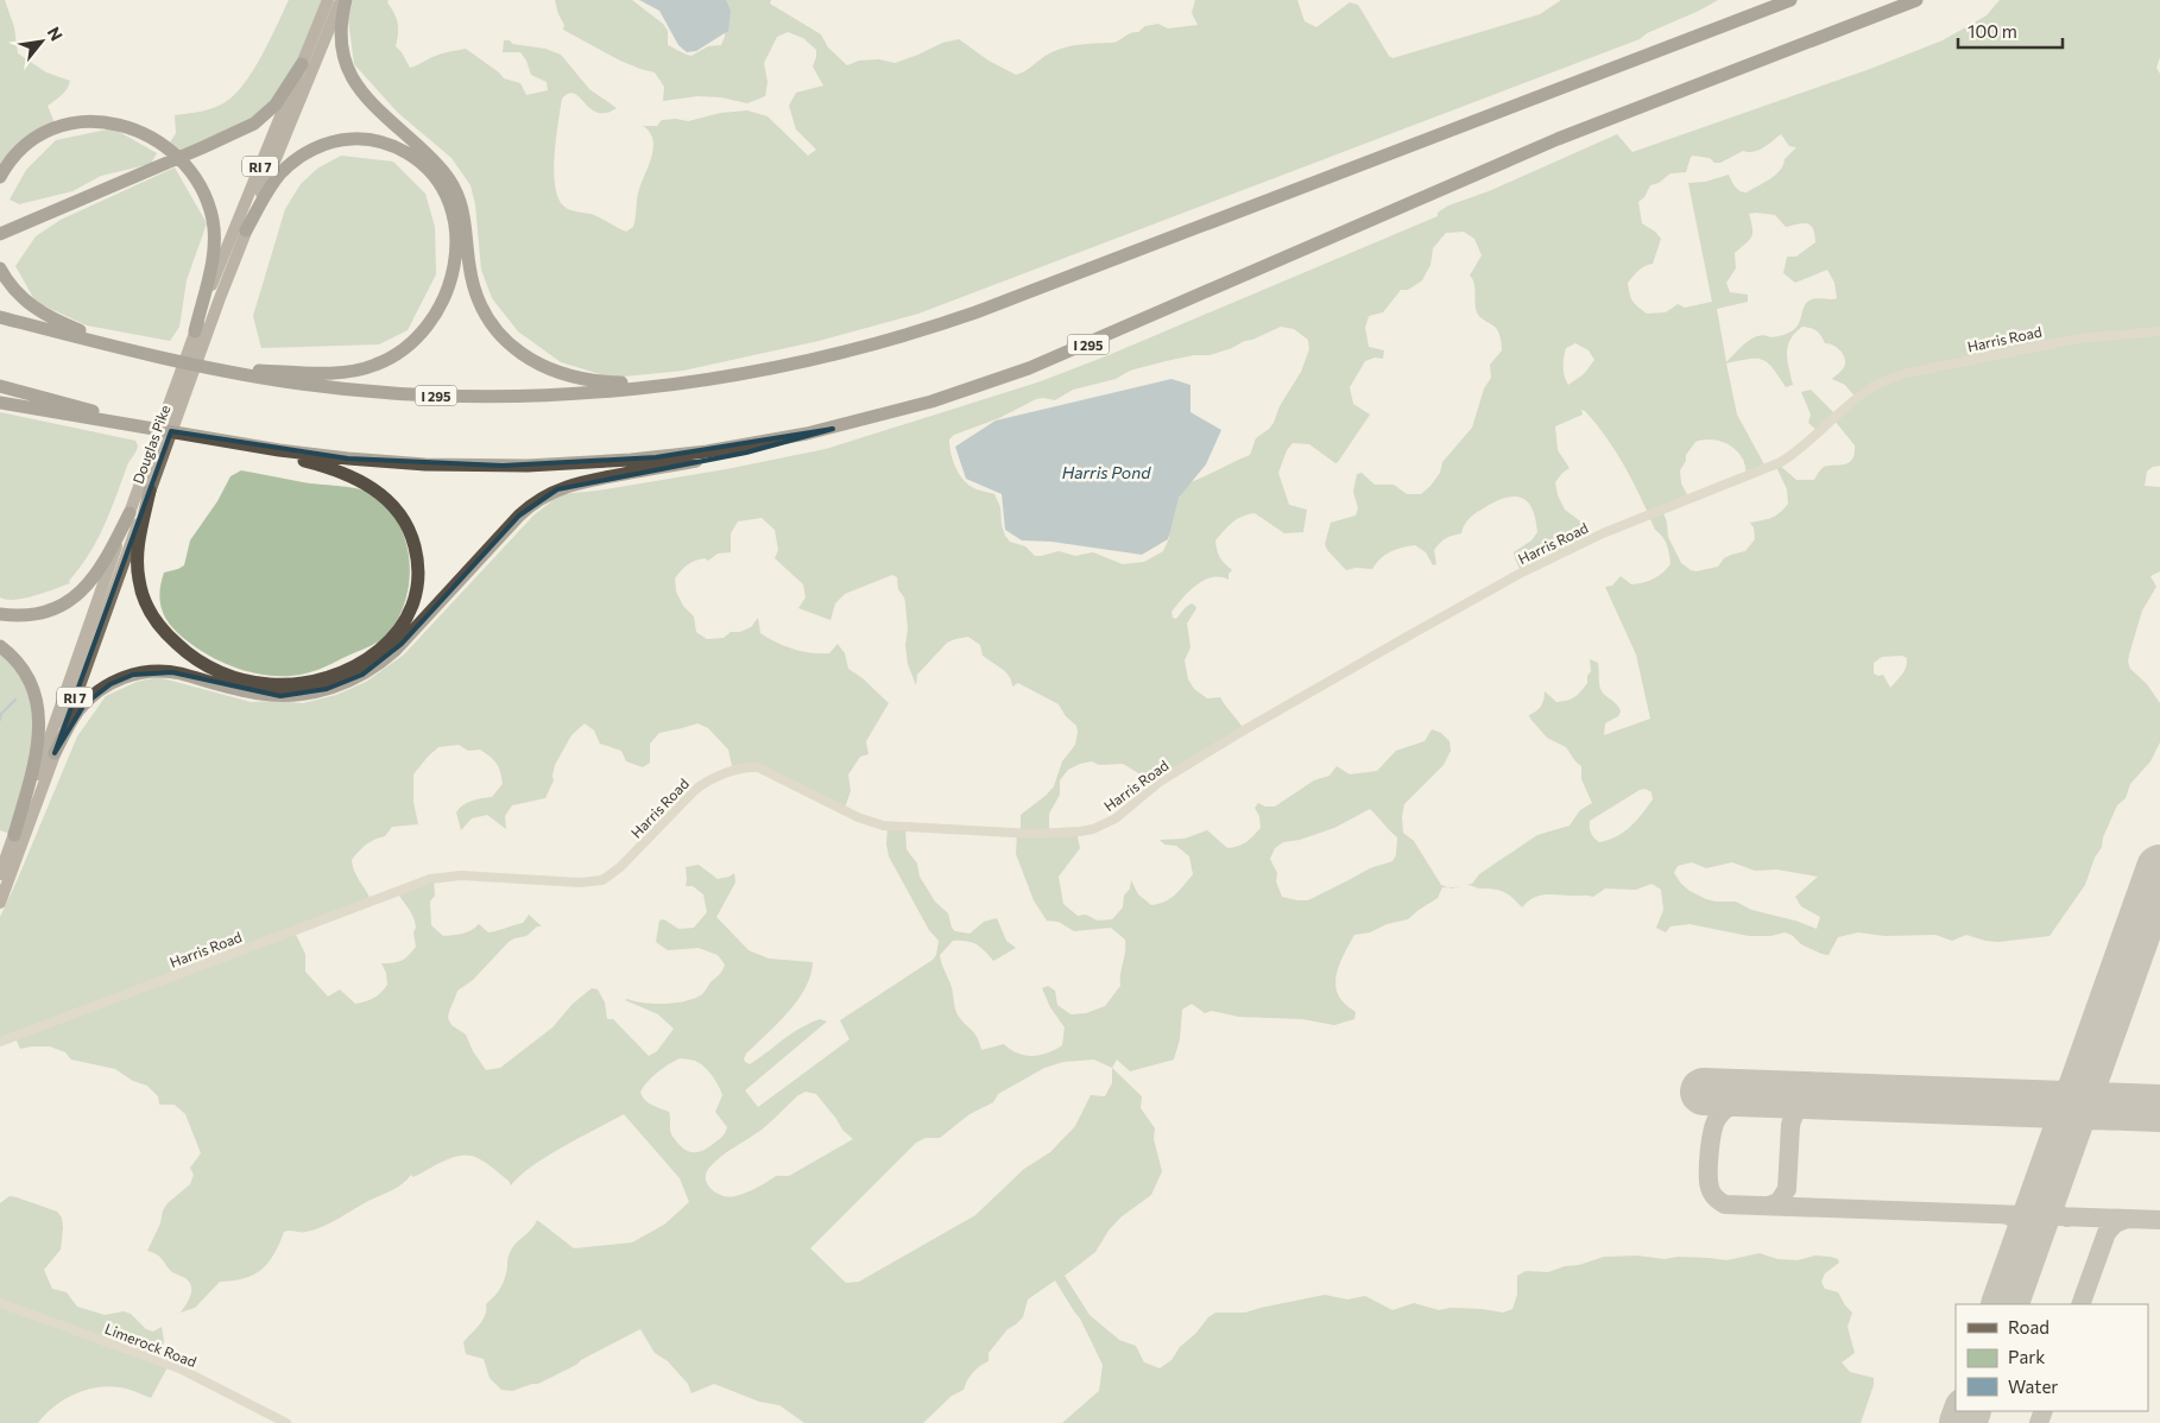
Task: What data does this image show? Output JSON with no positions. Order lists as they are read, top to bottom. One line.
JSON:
{"streets":{"highway":["I 295"],"main road":["RI 7","Douglas Pike"],"street":["Harris Road","Limerock Road"]},"water":["Harris Pond"],"legend":["Road","Park","Water"],"scale_bar":"100 m","north":"top right"}
